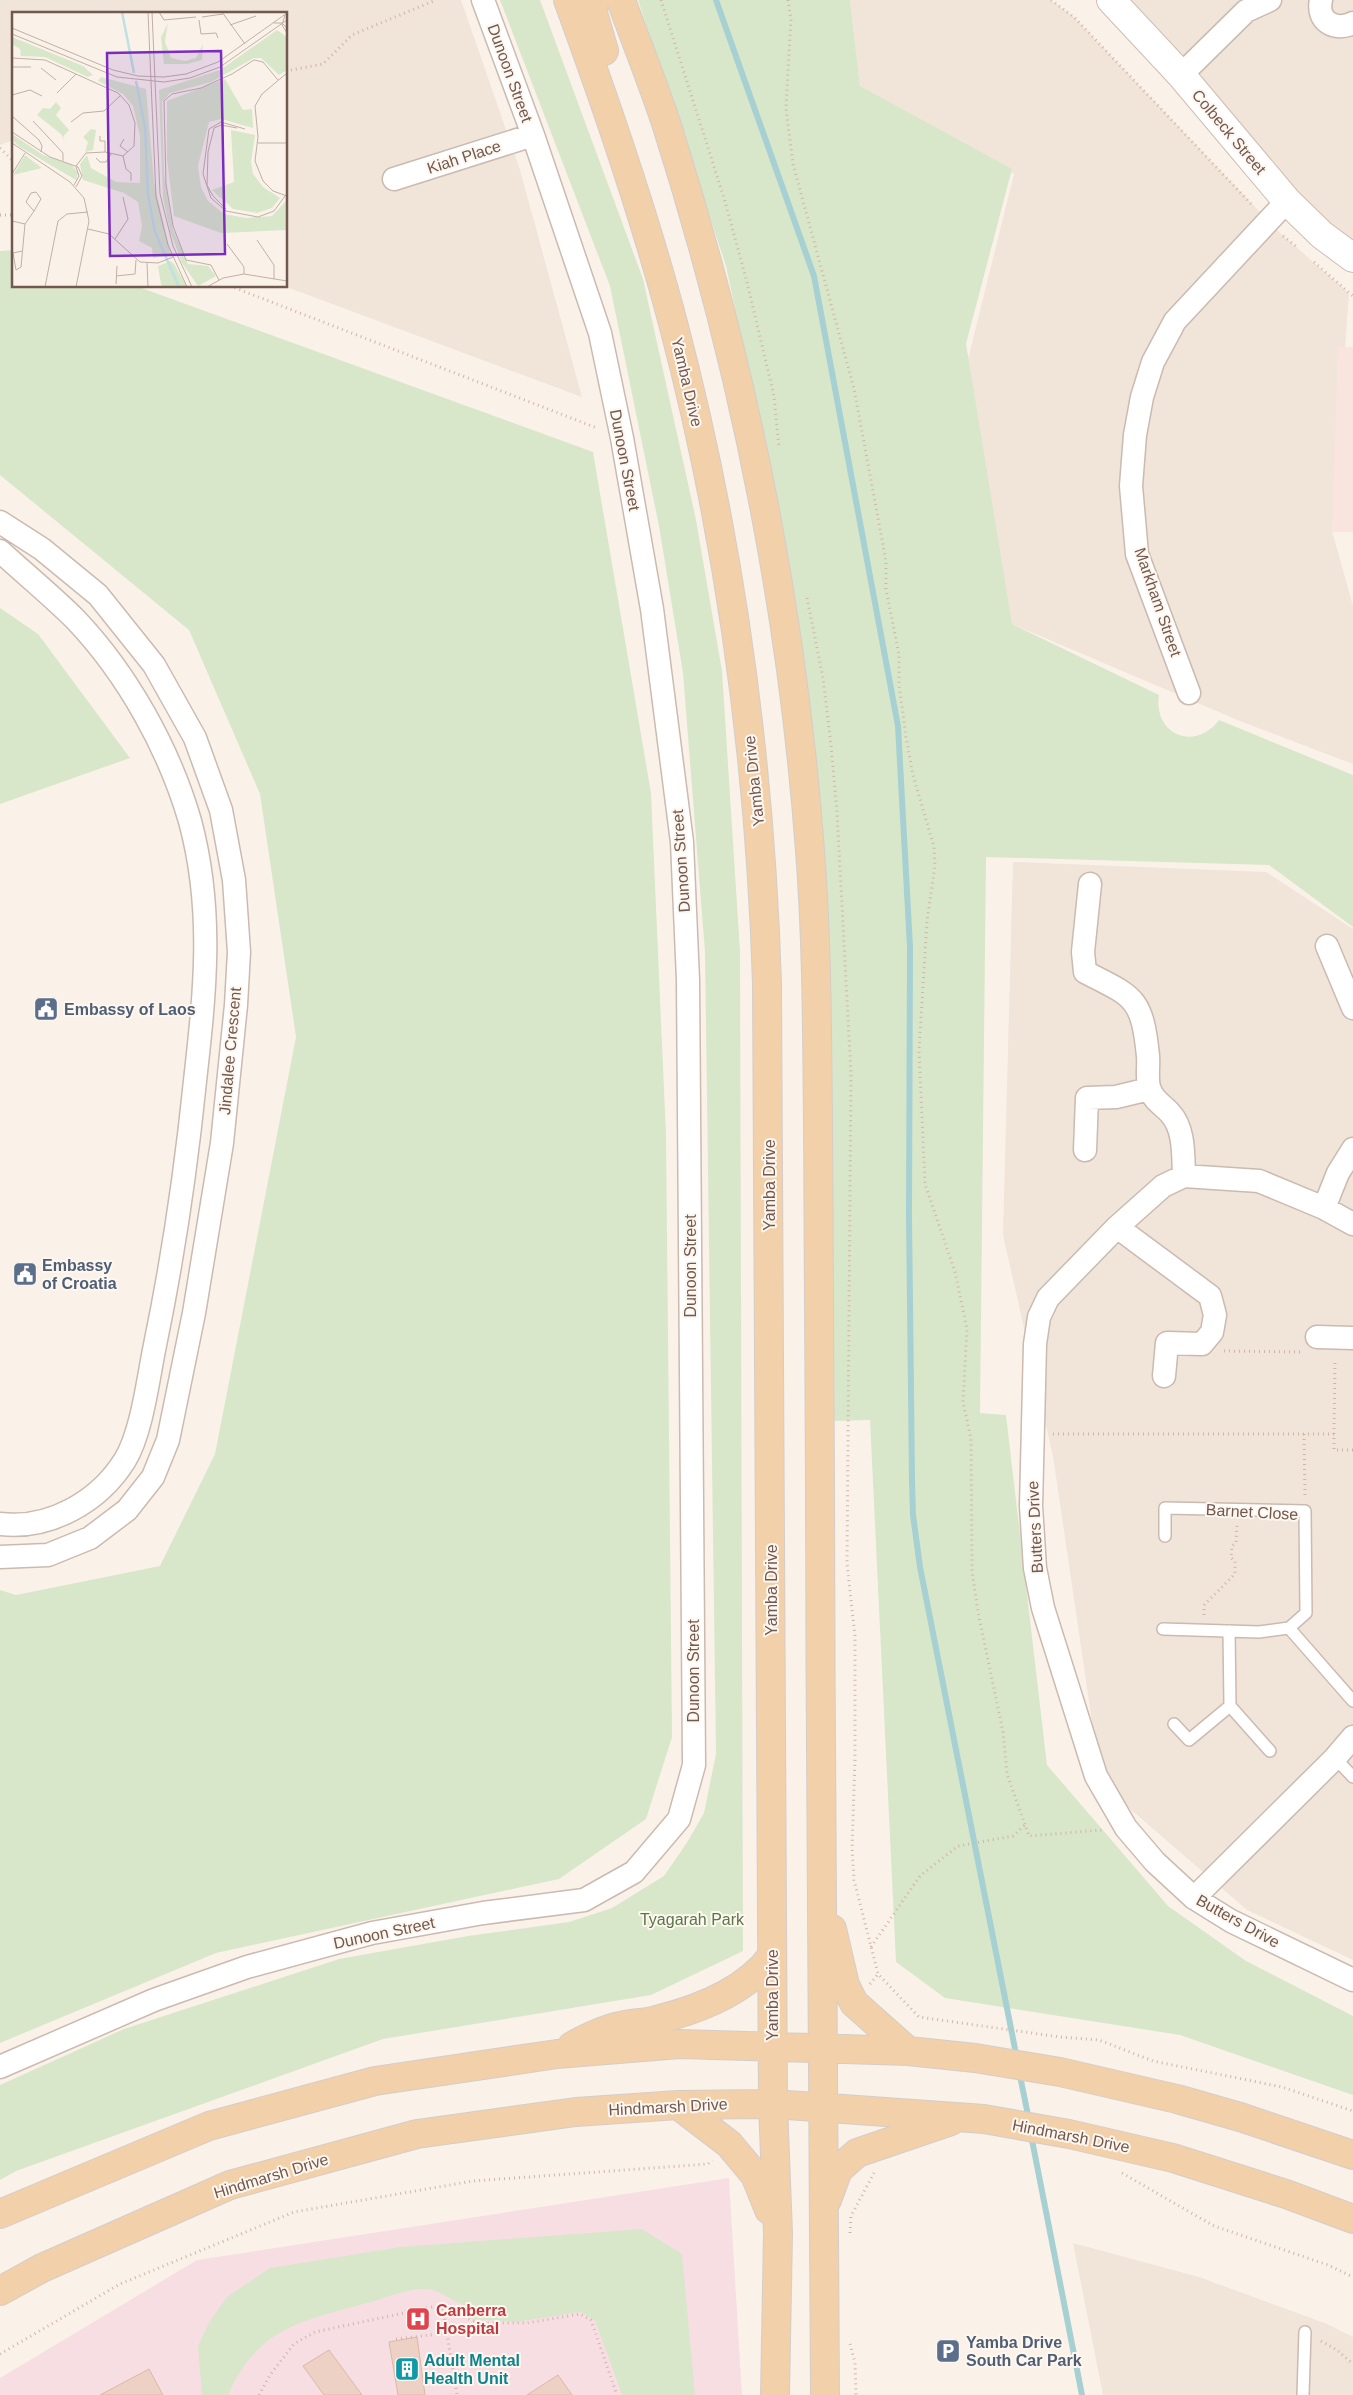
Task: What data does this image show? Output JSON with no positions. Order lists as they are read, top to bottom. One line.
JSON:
{"streets":{"main road":["Yamba Drive","Hindmarsh Drive"],"street":["Dunoon Street","Colbeck Street","Kiah Place","Markham Street","Jindalee Crescent","Butters Drive"],"lane":["Barnet Close"]},"crossings":[["Dunoon Street","Kiah Place"],["Colbeck Street","Markham Street"],["Yamba Drive","Hindmarsh Drive"]],"parks":["Tyagarah Park"],"places":{"public building":["Embassy of Laos","Embassy of Croatia"],"hospital":["Canberra Hospital"],"parking":["Yamba Drive South Car Park"],"building":["Adult Mental Health Unit"]}}
